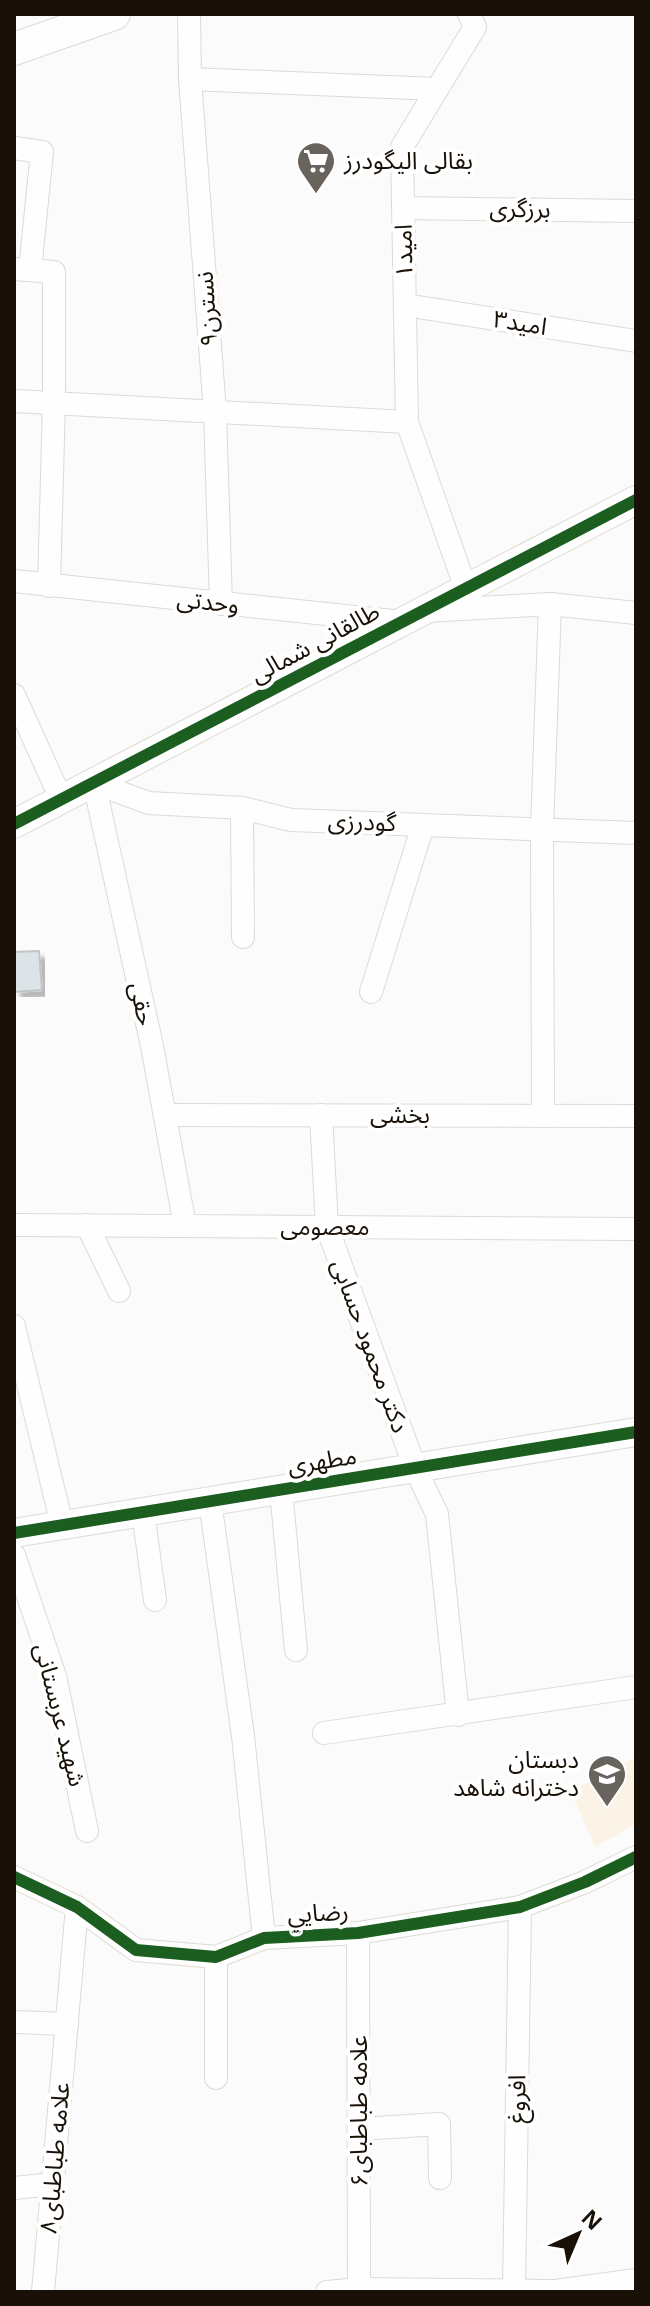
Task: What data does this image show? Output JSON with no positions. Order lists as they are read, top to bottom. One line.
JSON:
{"streets":{"street":["برزگری","امید۱","نسترن۹","امید۳","وحدتی","طالقانی شمالی","گودرزی","حقی","بخشی","معصومی","دکتر محمود حسابی","مطهری","شهید عربستانی","رضایي","افروغ","علامه طباطبای۶","علامه طباطبای۸"]},"crossings":[["برزگری","امید۱"],["امید۱","امید۳"],["امید۱","طالقانی شمالی"],["نسترن۹","وحدتی"],["وحدتی","طالقانی شمالی"],["طالقانی شمالی","گودرزی"],["طالقانی شمالی","حقی"],["گودرزی","حقی"],["حقی","بخشی"],["حقی","معصومی"],["بخشی","دکتر محمود حسابی"],["معصومی","دکتر محمود حسابی"],["دکتر محمود حسابی","مطهری"],["رضایي","افروغ"],["رضایي","علامه طباطبای۶"],["رضایي","علامه طباطبای۸"]],"places":{"supermarket":["بقالی الیگودرز"],"school or university":["دبستان دخترانه شاهد"]},"north":"top right"}
